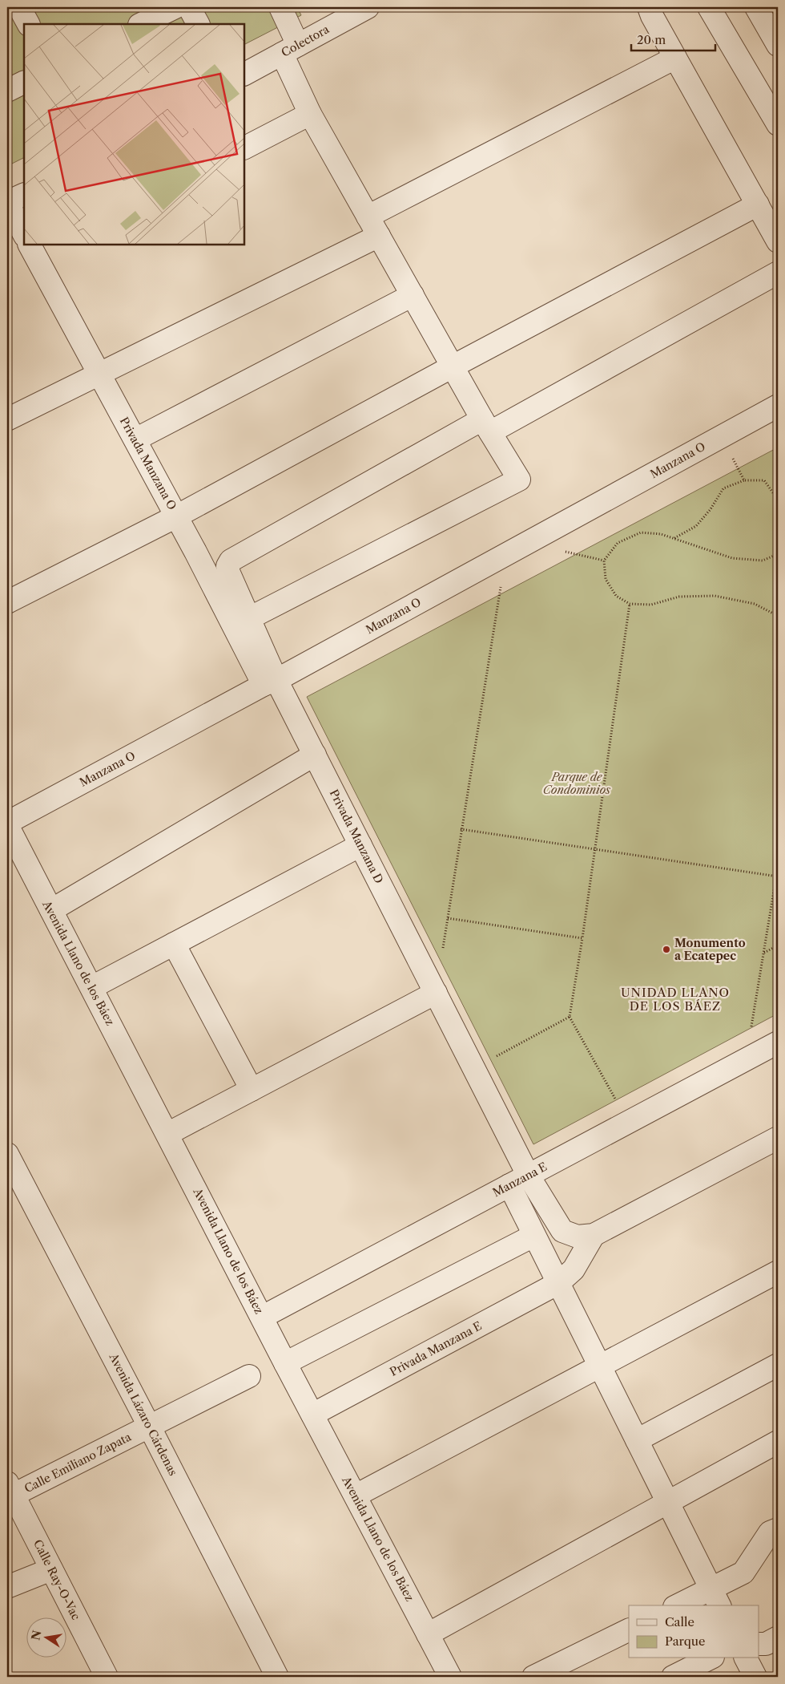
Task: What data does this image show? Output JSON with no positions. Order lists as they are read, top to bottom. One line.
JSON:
{"streets":{"street":["Colectora","Manzana O","Privada Manzana O","Privada Manzana D","Avenida Llano de los Báez","Manzana E","Privada Manzana E","Avenida Lázaro Cárdenas","Calle Emiliano Zapata","Calle Ray-O-Vac"]},"crossings":[["Manzana O","Privada Manzana O"],["Manzana O","Privada Manzana D"],["Manzana O","Avenida Llano de los Báez"],["Privada Manzana O","Privada Manzana D"],["Privada Manzana D","Manzana E"],["Avenida Llano de los Báez","Manzana E"],["Avenida Llano de los Báez","Privada Manzana E"],["Avenida Lázaro Cárdenas","Calle Emiliano Zapata"],["Calle Emiliano Zapata","Calle Ray-O-Vac"]],"districts":["UNIDAD LLANO DE LOS BÁEZ"],"parks":["Parque de Condominios"],"places":["Monumento a Ecatepec"],"legend":["Calle","Parque"],"scale_bar":"20 m","north":"left"}
